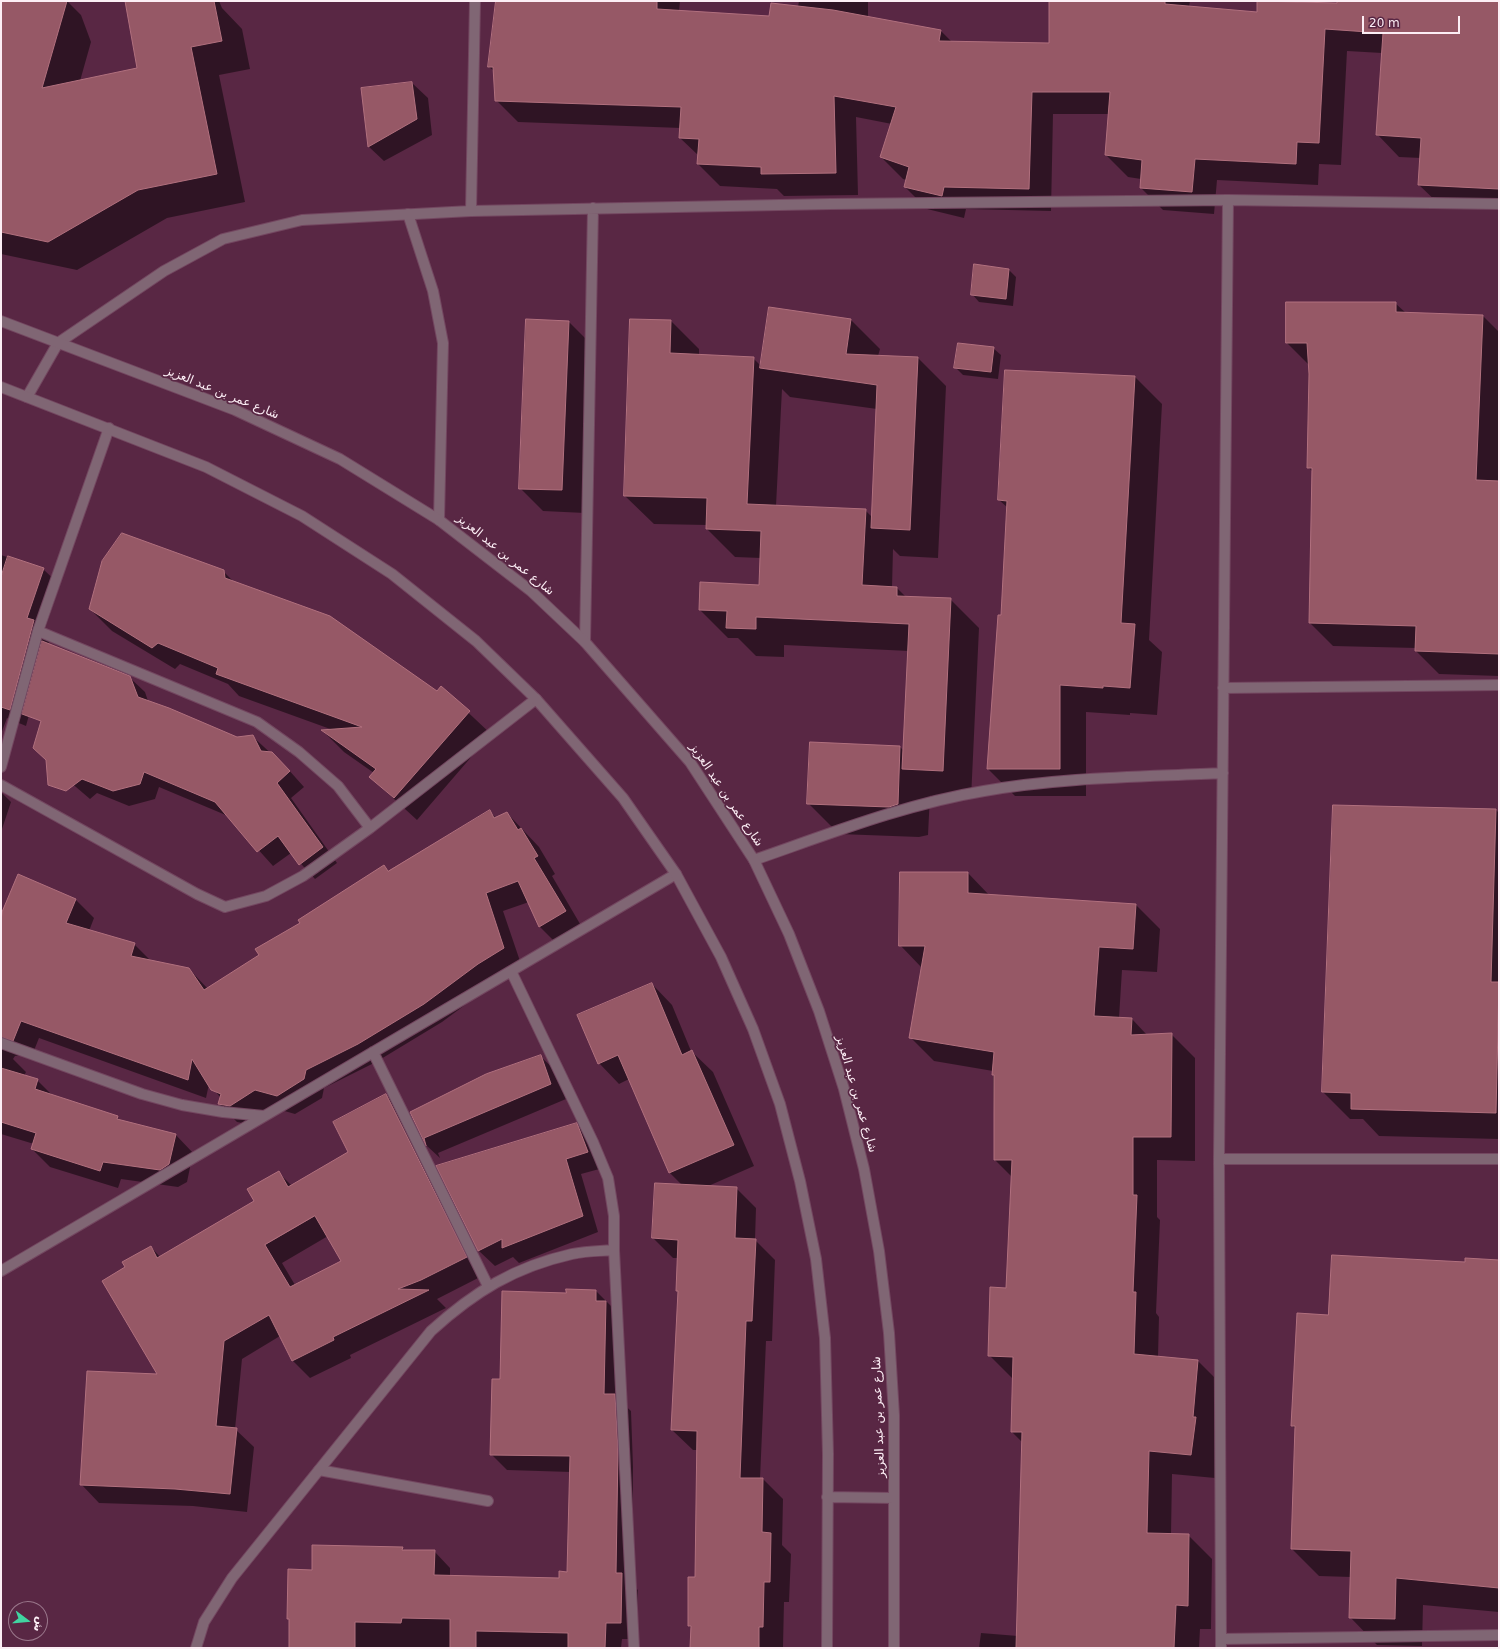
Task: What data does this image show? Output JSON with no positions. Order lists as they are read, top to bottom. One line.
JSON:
{"streets":{"street":["شارع عمر بن عبد العزيز"]},"scale_bar":"20 m","north":"right"}
